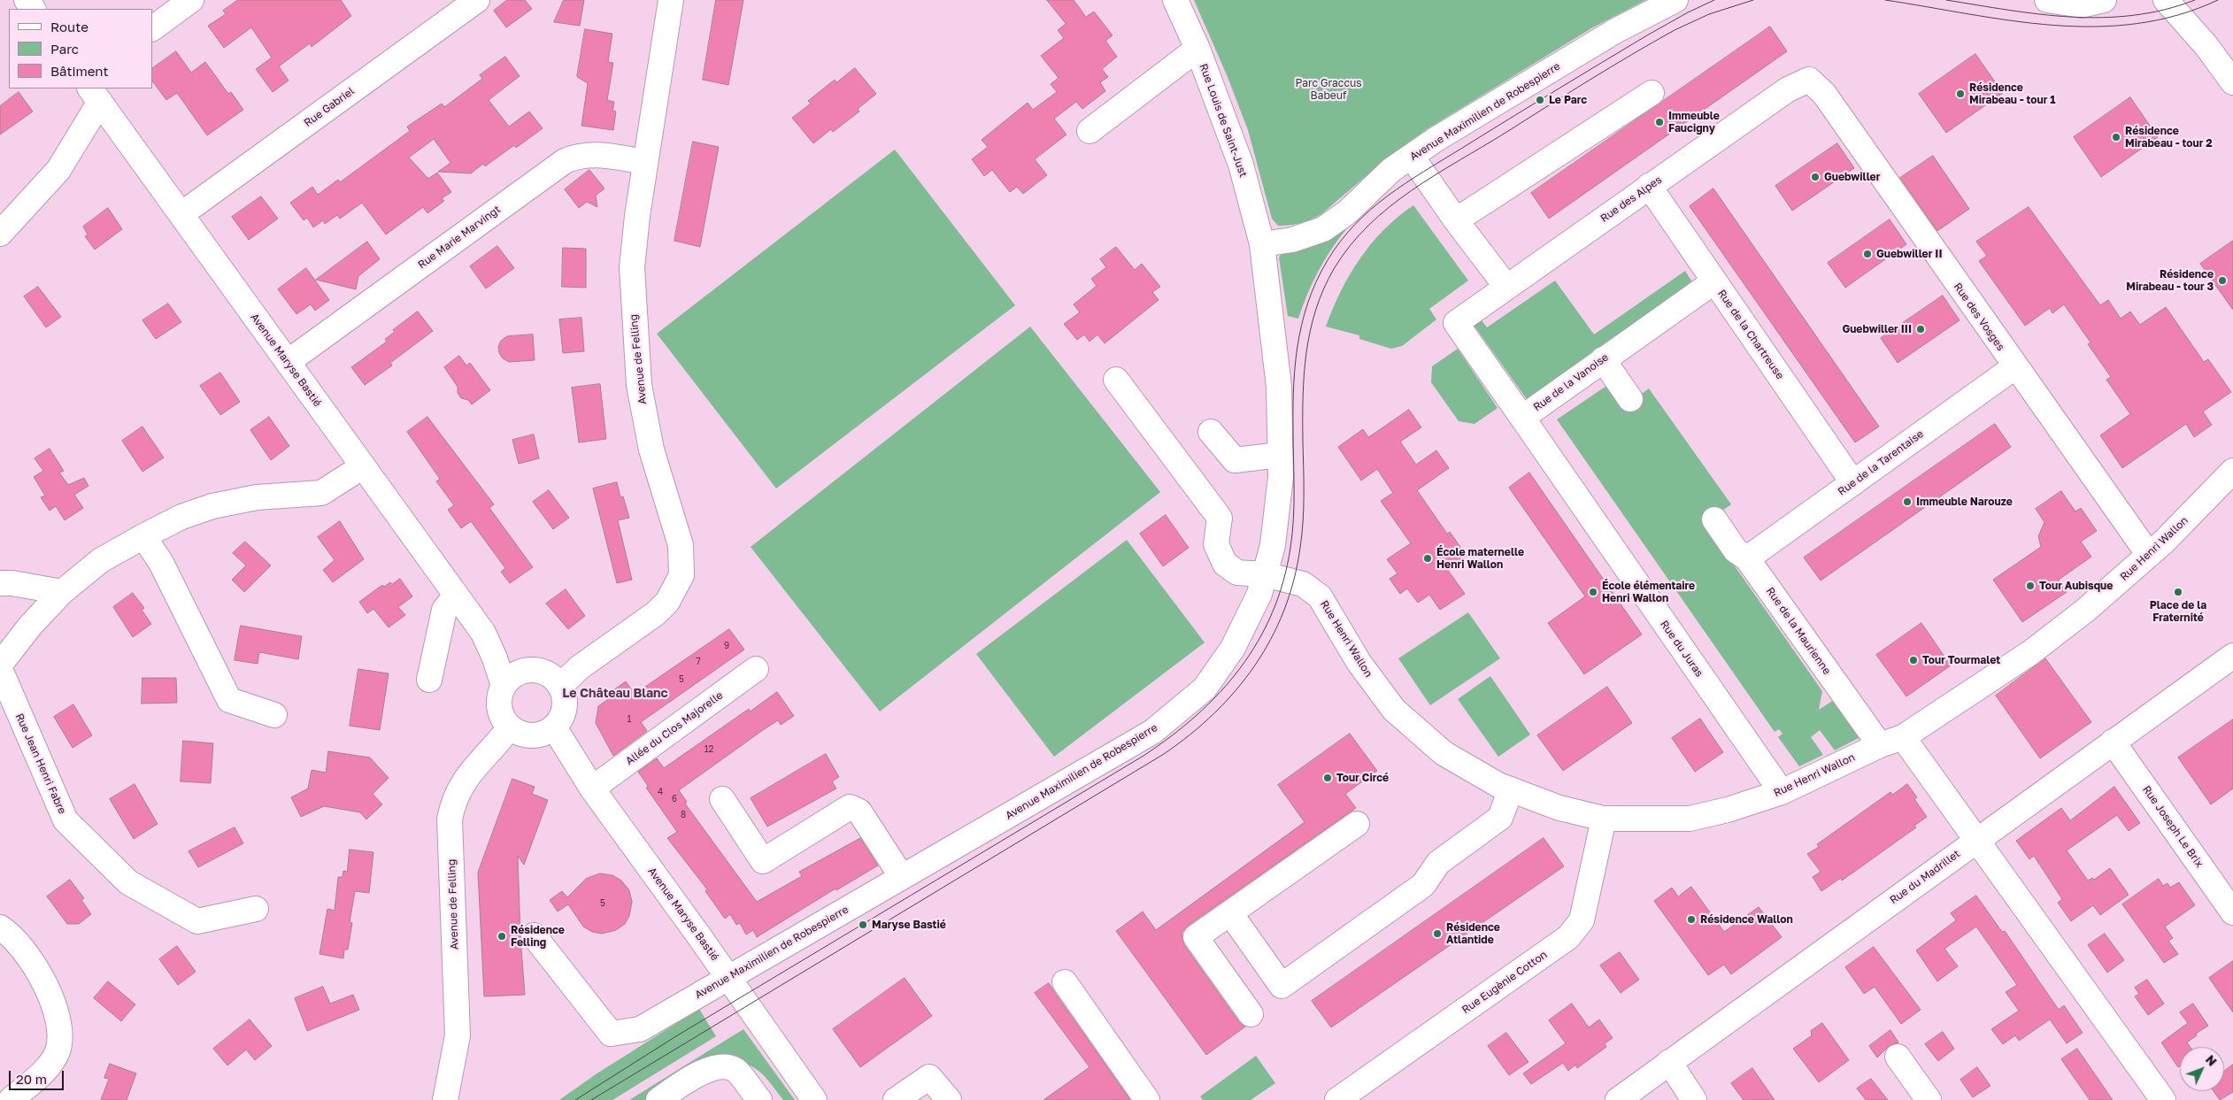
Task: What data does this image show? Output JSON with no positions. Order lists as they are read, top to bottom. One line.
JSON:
{"streets":{"street":["Rue Gabriel","Avenue Maximilien de Robespierre","Rue Louis de Saint-Just","Rue des Alpes","Rue Marie Marvingt","Rue des Vosges","Rue de la Chartreuse","Avenue de Felling","Avenue Maryse Bastié","Rue de la Vanoise","Rue de la Tarentaise","Rue Henri Wallon","Rue de la Maurienne","Rue du Juras","Allée du Clos Majorelle","Rue Jean Henri Fabre","Rue Joseph Le Brix","Rue du Madrillet","Rue Eugènie Cotton"]},"crossings":[["Rue Gabriel","Avenue Maryse Bastié"],["Avenue Maximilien de Robespierre","Rue Louis de Saint-Just"],["Avenue Maximilien de Robespierre","Avenue Maryse Bastié"],["Avenue Maximilien de Robespierre","Rue Henri Wallon"],["Rue des Alpes","Rue des Vosges"],["Rue des Alpes","Rue de la Chartreuse"],["Rue des Alpes","Rue de la Vanoise"],["Rue Marie Marvingt","Avenue de Felling"],["Rue Marie Marvingt","Avenue Maryse Bastié"],["Rue des Vosges","Rue de la Tarentaise"],["Rue des Vosges","Rue Henri Wallon"],["Rue de la Chartreuse","Rue de la Vanoise"],["Rue de la Chartreuse","Rue de la Tarentaise"],["Avenue de Felling","Avenue Maryse Bastié"],["Avenue Maryse Bastié","Allée du Clos Majorelle"],["Rue de la Vanoise","Rue du Juras"],["Rue de la Tarentaise","Rue de la Maurienne"],["Rue Henri Wallon","Rue de la Maurienne"],["Rue Henri Wallon","Rue du Juras"],["Rue Henri Wallon","Rue Eugènie Cotton"],["Rue Joseph Le Brix","Rue du Madrillet"]],"districts":["Le Château Blanc"],"parks":["Parc Graccus Babeuf"],"places":["Résidence Mirabeau - tour 1","Le Parc","Immeuble Faucigny","Résidence Mirabeau - tour 2","Guebwiller","Guebwiller II","Résidence Mirabeau - tour 3","Guebwiller III","Immeuble Narouze","École maternelle Henri Wallon","Tour Aubisque","École élémentaire Henri Wallon","Place de la Fraternité","Tour Tourmalet","Tour Circé","Résidence Wallon","Maryse Bastié","Résidence Atlantide","Résidence Felling"],"house_numbers":["9","7","5","1","12","4","6","8","5"],"legend":["Route","Parc","Bâtiment"],"scale_bar":"20 m","north":"top right"}
